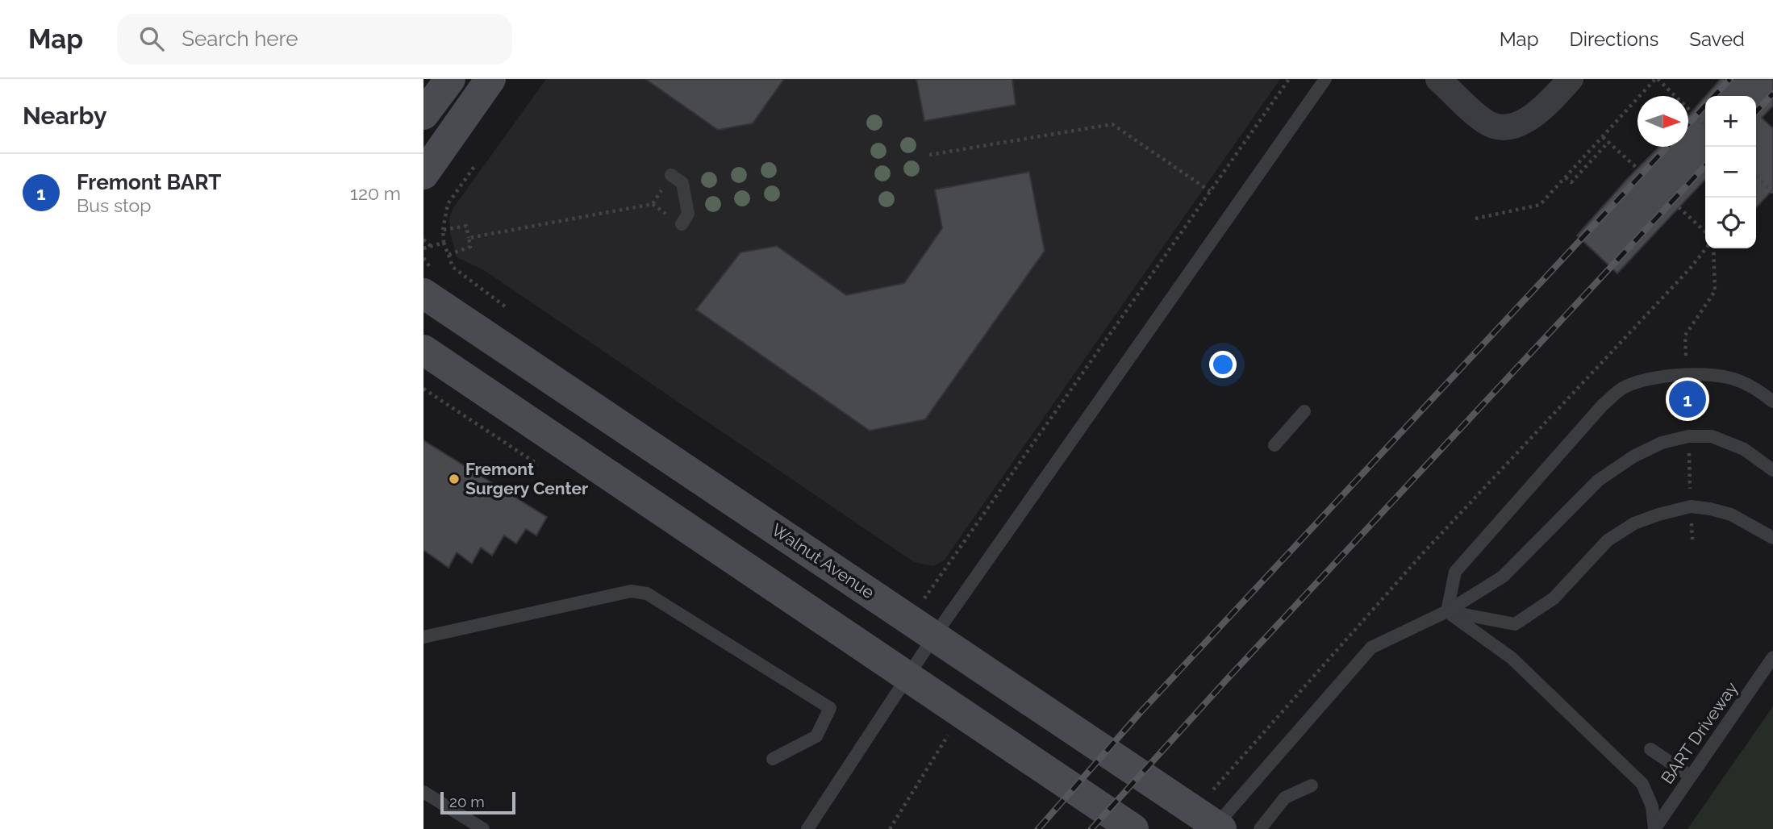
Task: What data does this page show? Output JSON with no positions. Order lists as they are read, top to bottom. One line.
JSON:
{"streets":{"main road":["Walnut Avenue"],"lane":["BART Driveway"]},"places":["Fremont Surgery Center"],"scale_bar":"20 m","north":"right","page":{"header":"Map","search":"Search here","nav":["Map","Directions","Saved"],"heading":"Nearby","map_buttons":["+","−"],"list":[{"mark":"1","name":"Fremont BART","note":"Bus stop","value":"120 m"}],"pins":"1","scale":"20 m"}}
